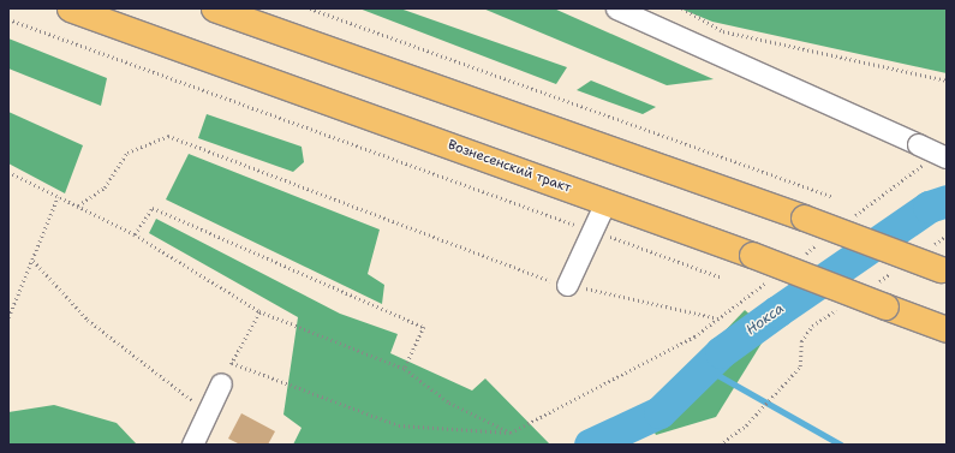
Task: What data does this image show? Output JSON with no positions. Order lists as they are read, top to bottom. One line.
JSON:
{"streets":{"main road":["Вознесенский тракт"]},"water":["Нокса"]}
